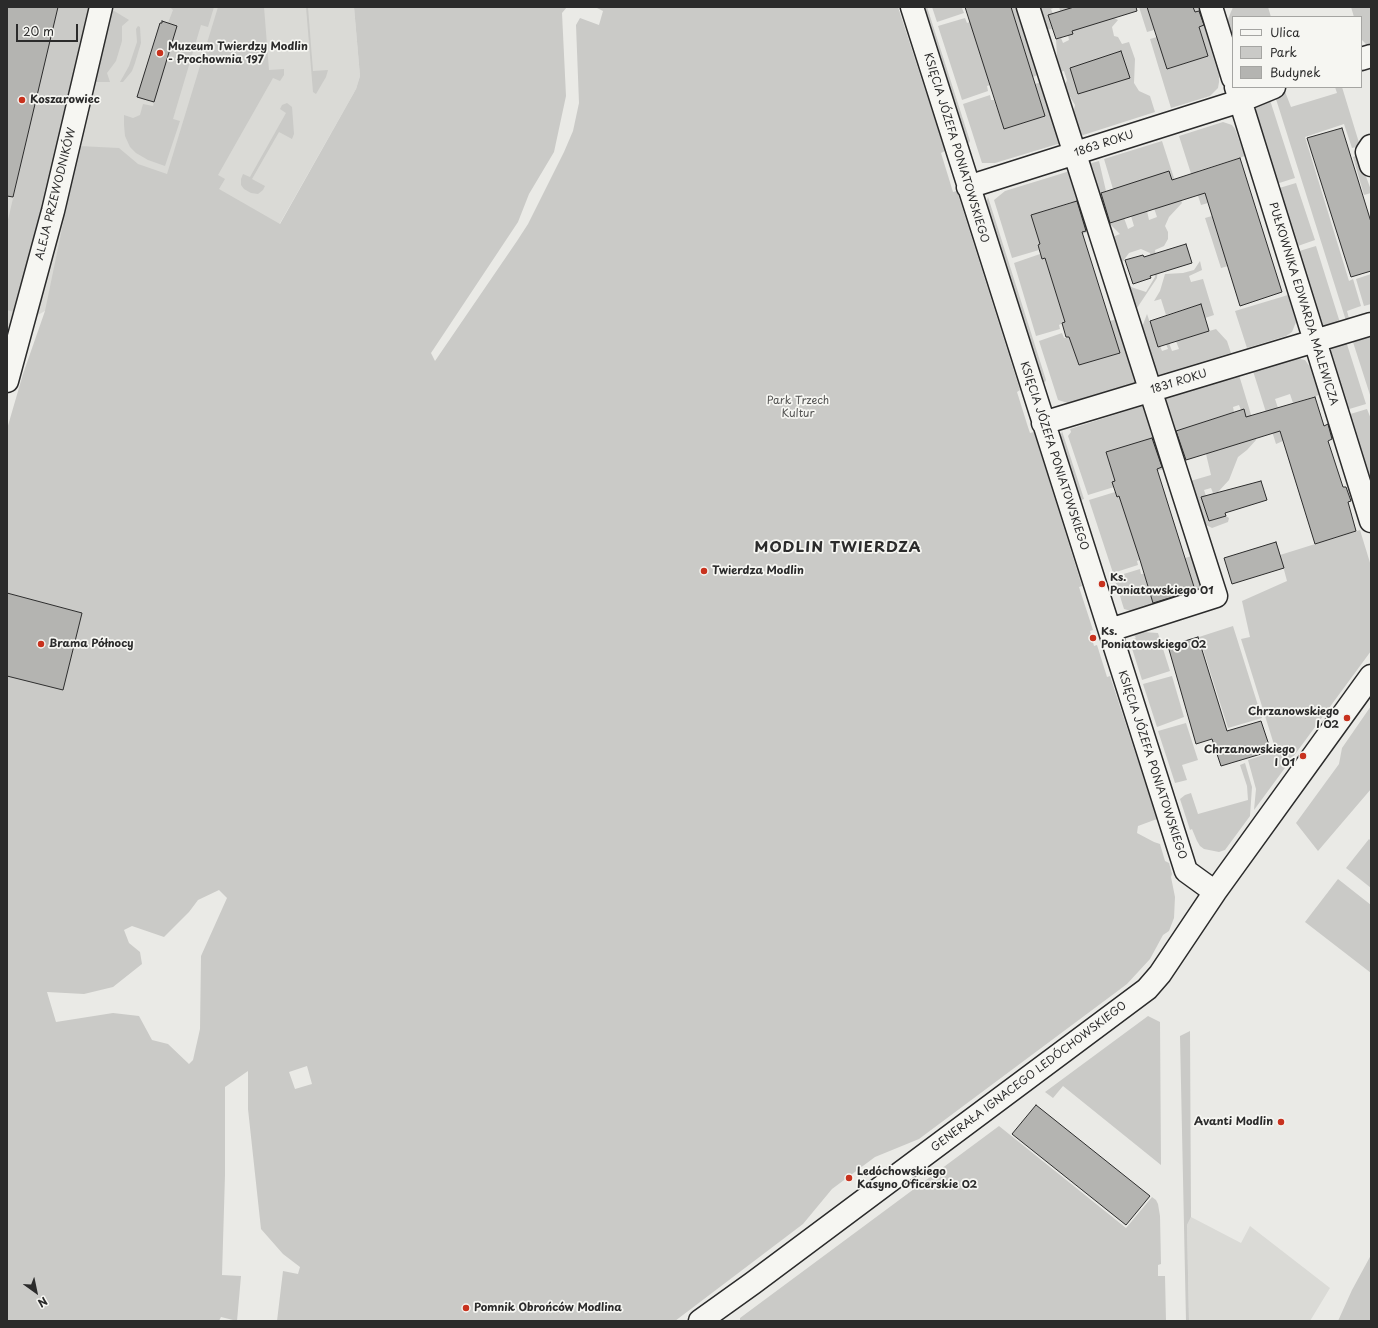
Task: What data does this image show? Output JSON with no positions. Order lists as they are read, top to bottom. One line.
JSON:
{"streets":{"street":["1863 ROKU","KSIĘCIA JÓZEFA PONIATOWSKIEGO","ALEJA PRZEWODNIKÓW","PUŁKOWNIKA EDWARDA MALEWICZA","1831 ROKU","GENERAŁA IGNACEGO LEDÓCHOWSKIEGO"]},"crossings":[["1863 ROKU","KSIĘCIA JÓZEFA PONIATOWSKIEGO"],["1863 ROKU","PUŁKOWNIKA EDWARDA MALEWICZA"],["KSIĘCIA JÓZEFA PONIATOWSKIEGO","1831 ROKU"],["KSIĘCIA JÓZEFA PONIATOWSKIEGO","GENERAŁA IGNACEGO LEDÓCHOWSKIEGO"],["PUŁKOWNIKA EDWARDA MALEWICZA","1831 ROKU"]],"districts":["MODLIN TWIERDZA"],"parks":["Park Trzech Kultur"],"places":["Muzeum Twierdzy Modlin - Prochownia 197","Koszarowiec","Twierdza Modlin","Ks. Poniatowskiego 01","Ks. Poniatowskiego 02","Brama Północy","Chrzanowskiego I 02","Chrzanowskiego I 01","Avanti Modlin","Ledóchowskiego Kasyno Oficerskie 02","Pomnik Obrońców Modlina"],"legend":["Ulica","Park","Budynek"],"scale_bar":"20 m","north":"bottom right"}
